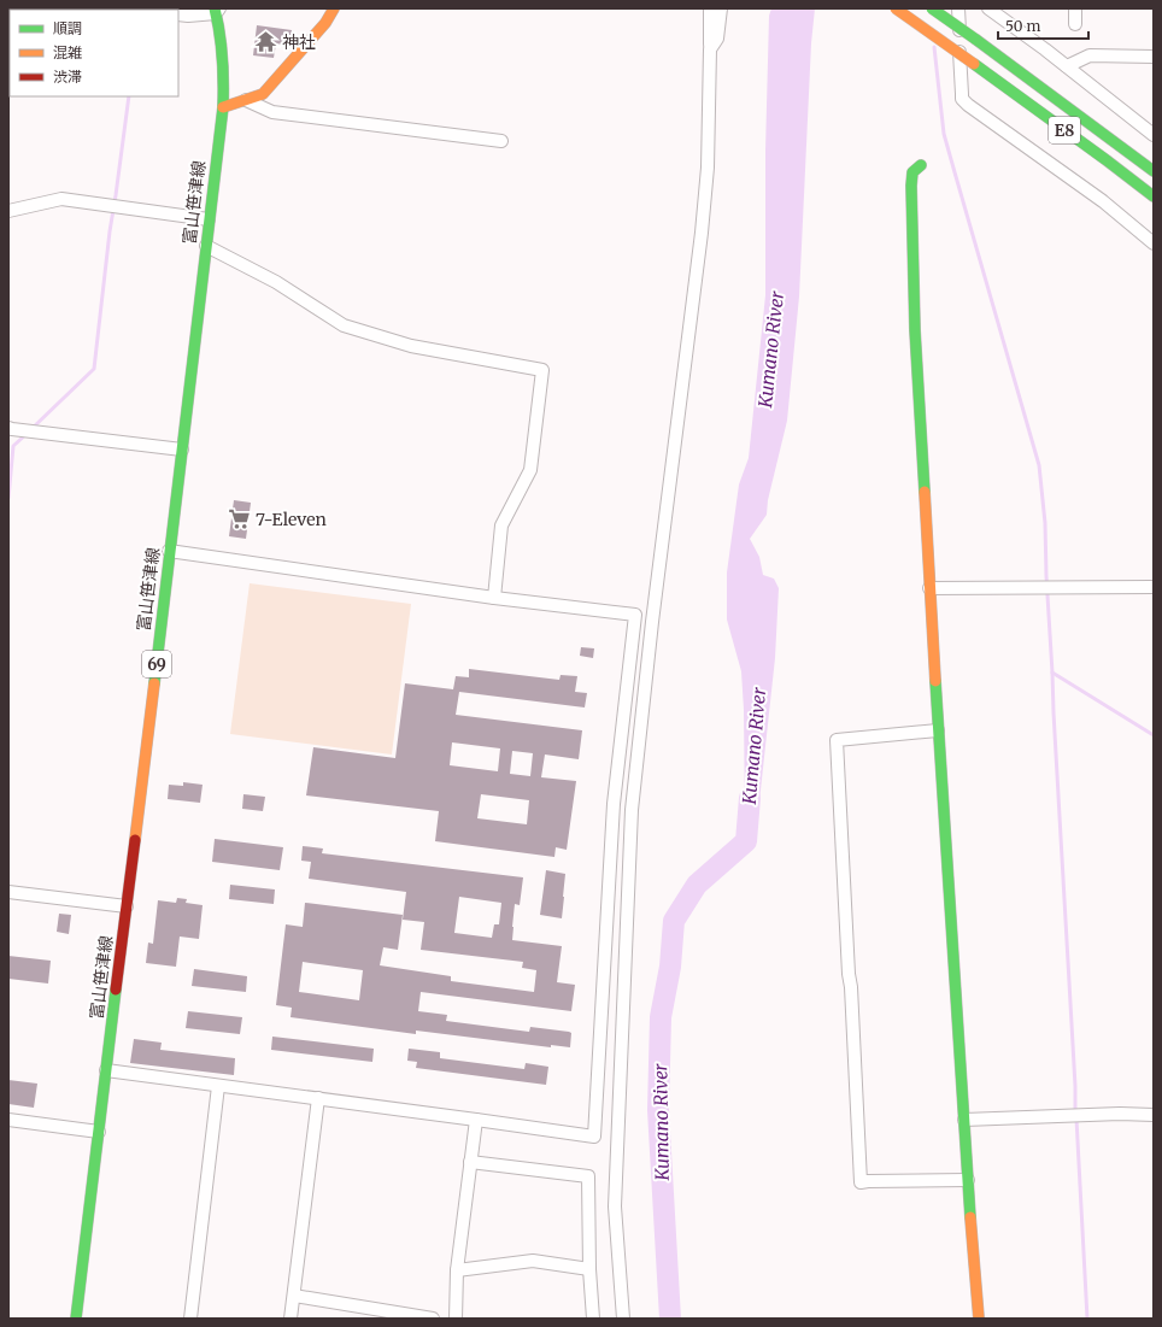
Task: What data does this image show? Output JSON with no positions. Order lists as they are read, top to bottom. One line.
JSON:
{"streets":{"main road":["E8","富山笹津線","69"]},"water":["Kumano River"],"places":{"temple":["神社"],"supermarket":["7-Eleven"]},"legend":["順調","混雑","渋滞"],"scale_bar":"50 m"}
